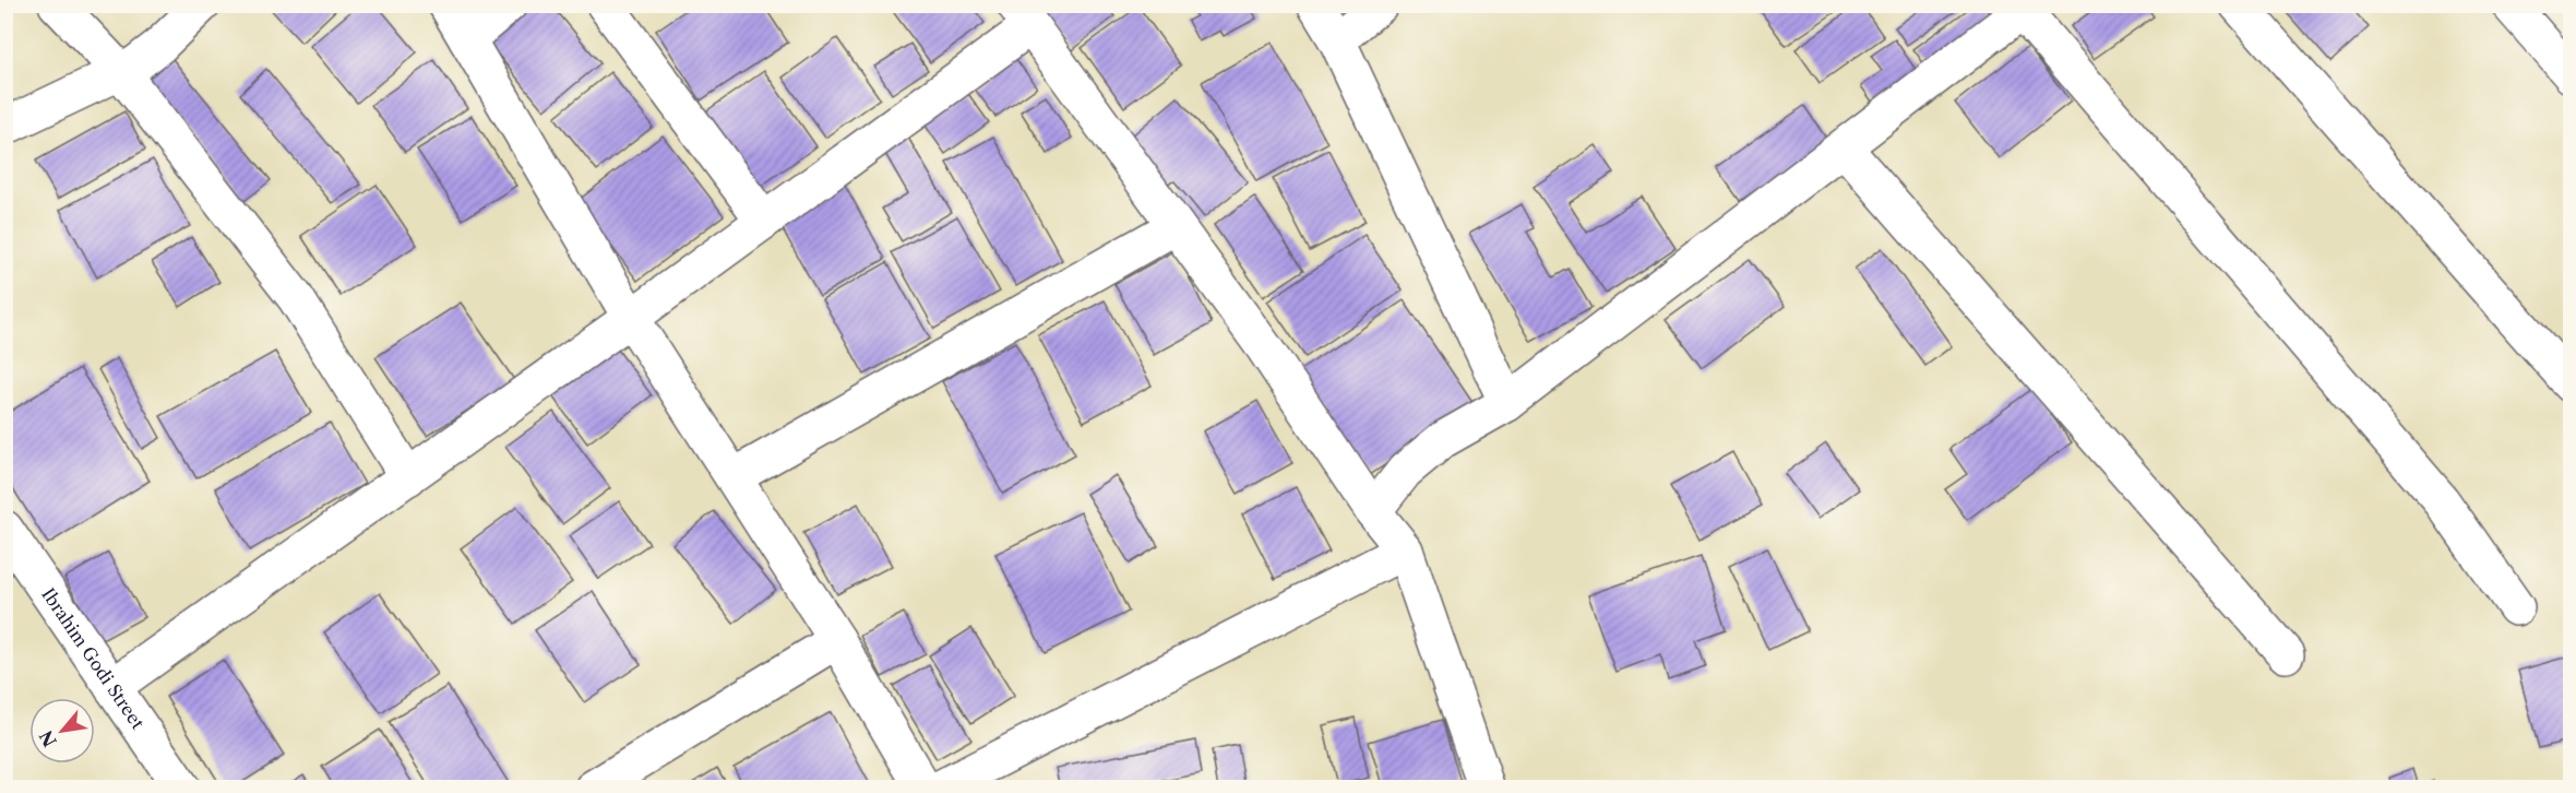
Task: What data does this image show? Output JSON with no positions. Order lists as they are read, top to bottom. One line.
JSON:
{"streets":{"street":["Ibrahim Godi Street"]},"north":"bottom left"}
